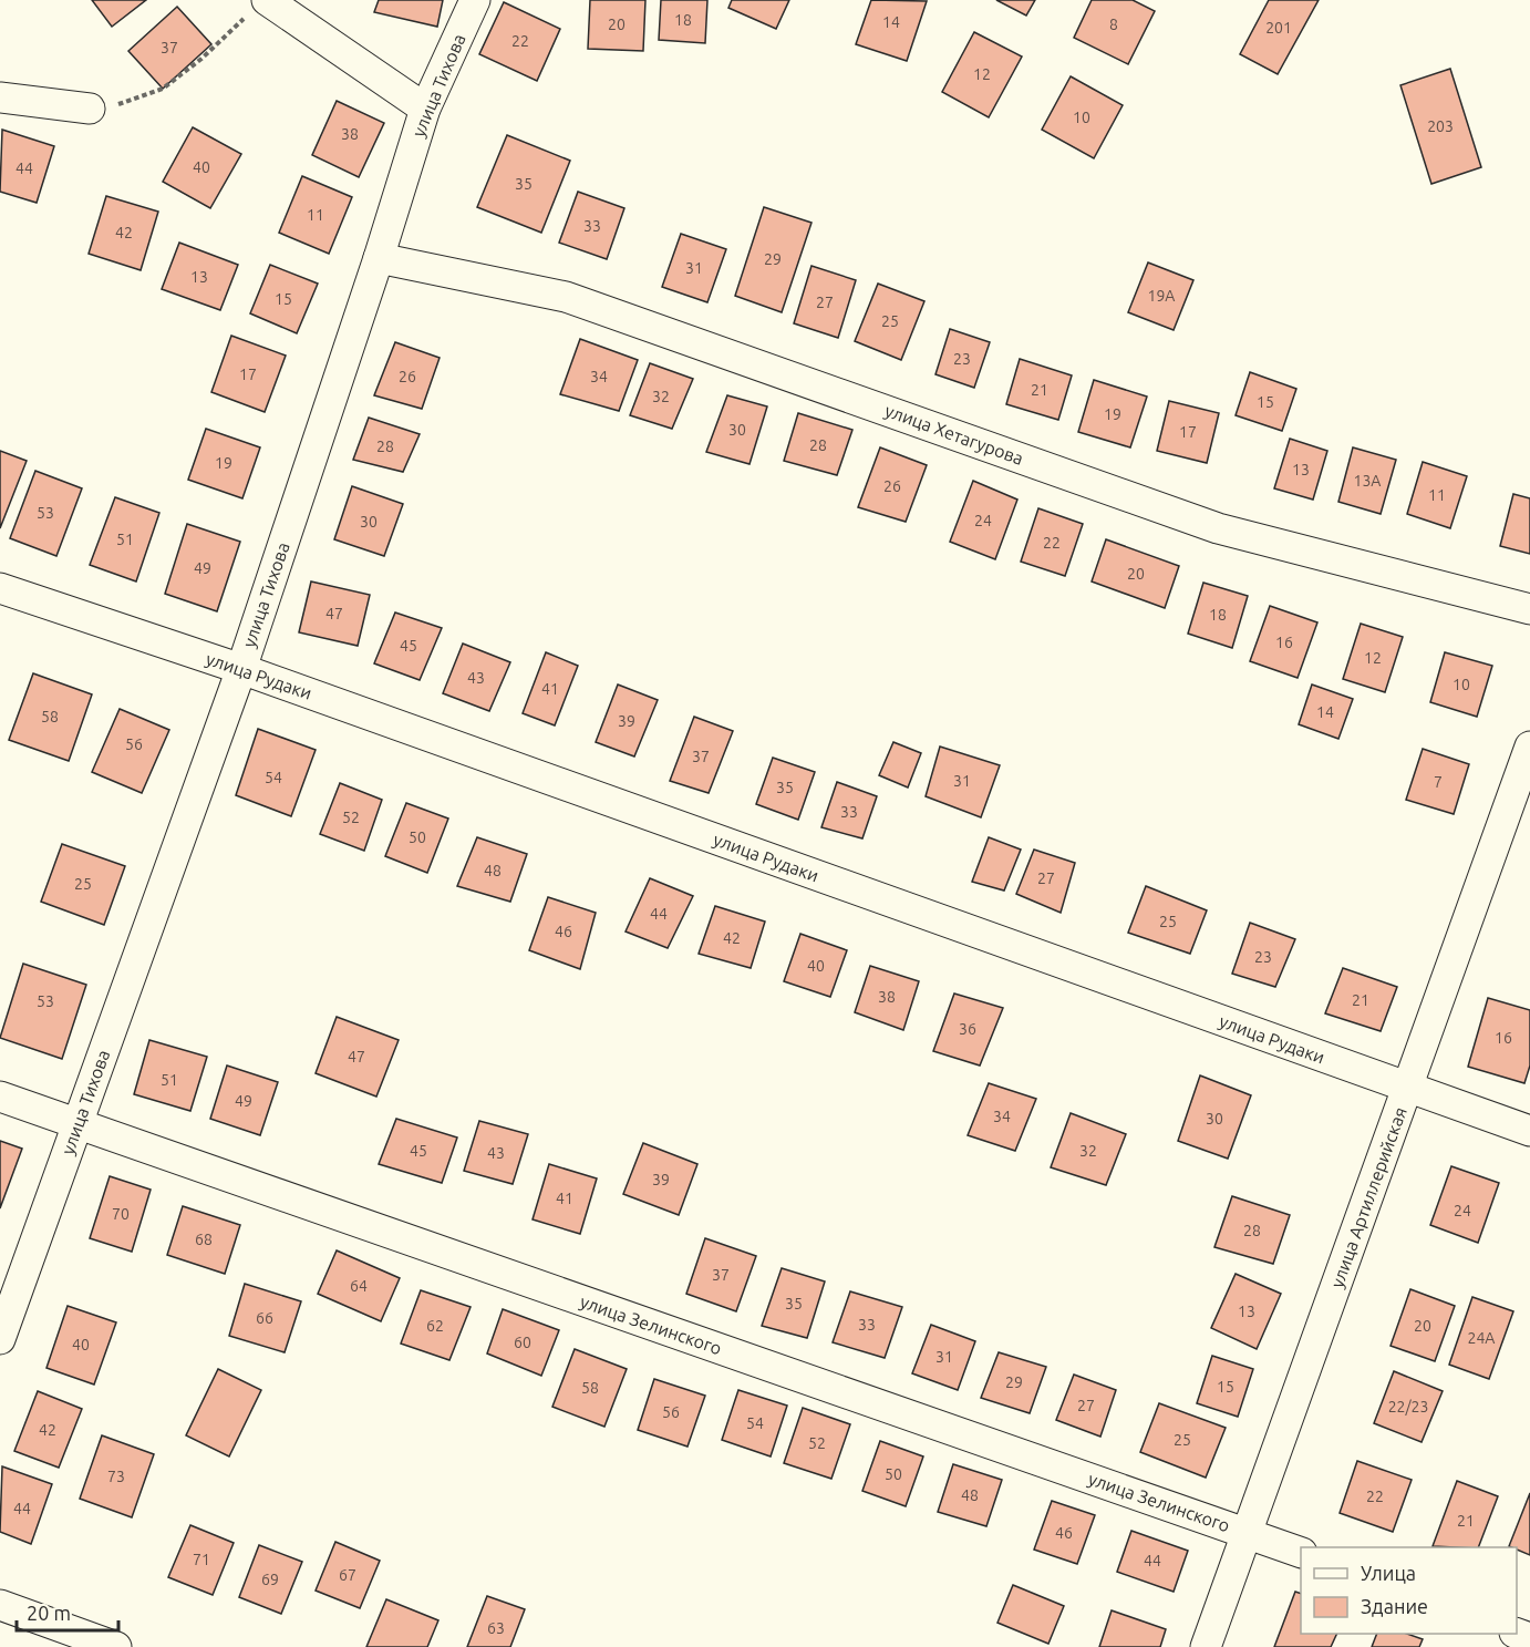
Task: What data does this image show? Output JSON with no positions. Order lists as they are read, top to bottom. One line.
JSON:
{"streets":{"street":["улица Тихова","улица Хетагурова","улица Рудаки","улица Артиллерийская","улица Зелинского"]},"crossings":[["улица Тихова","улица Хетагурова"],["улица Тихова","улица Рудаки"],["улица Тихова","улица Зелинского"],["улица Рудаки","улица Артиллерийская"],["улица Артиллерийская","улица Зелинского"]],"house_numbers":["18","14","20","8","201","22","37","12","10","203","38","40","44","35","11","33","42","29","31","13","19А","15","27","25","23","17","26","34","21","32","15","19","30","17","28","28","19","13","13А","26","11","53","24","30","51","22","49","20","47","18","16","45","12","43","10","41","14","58","39","56","37","54","31","7","35","33","52","50","48","27","25","44","25","46","42","23","40","38","21","53","36","16","47","51","49","34","30","45","32","43","39","41","24","70","28","68","37","64","35","13","66","33","62","20","24А","60","40","31","29","15","58","27","22/23","56","54","42","25","52","50","73","48","22","44","21","46","71","44","67","69","63"],"legend":["Улица","Здание"],"scale_bar":"20 m"}
